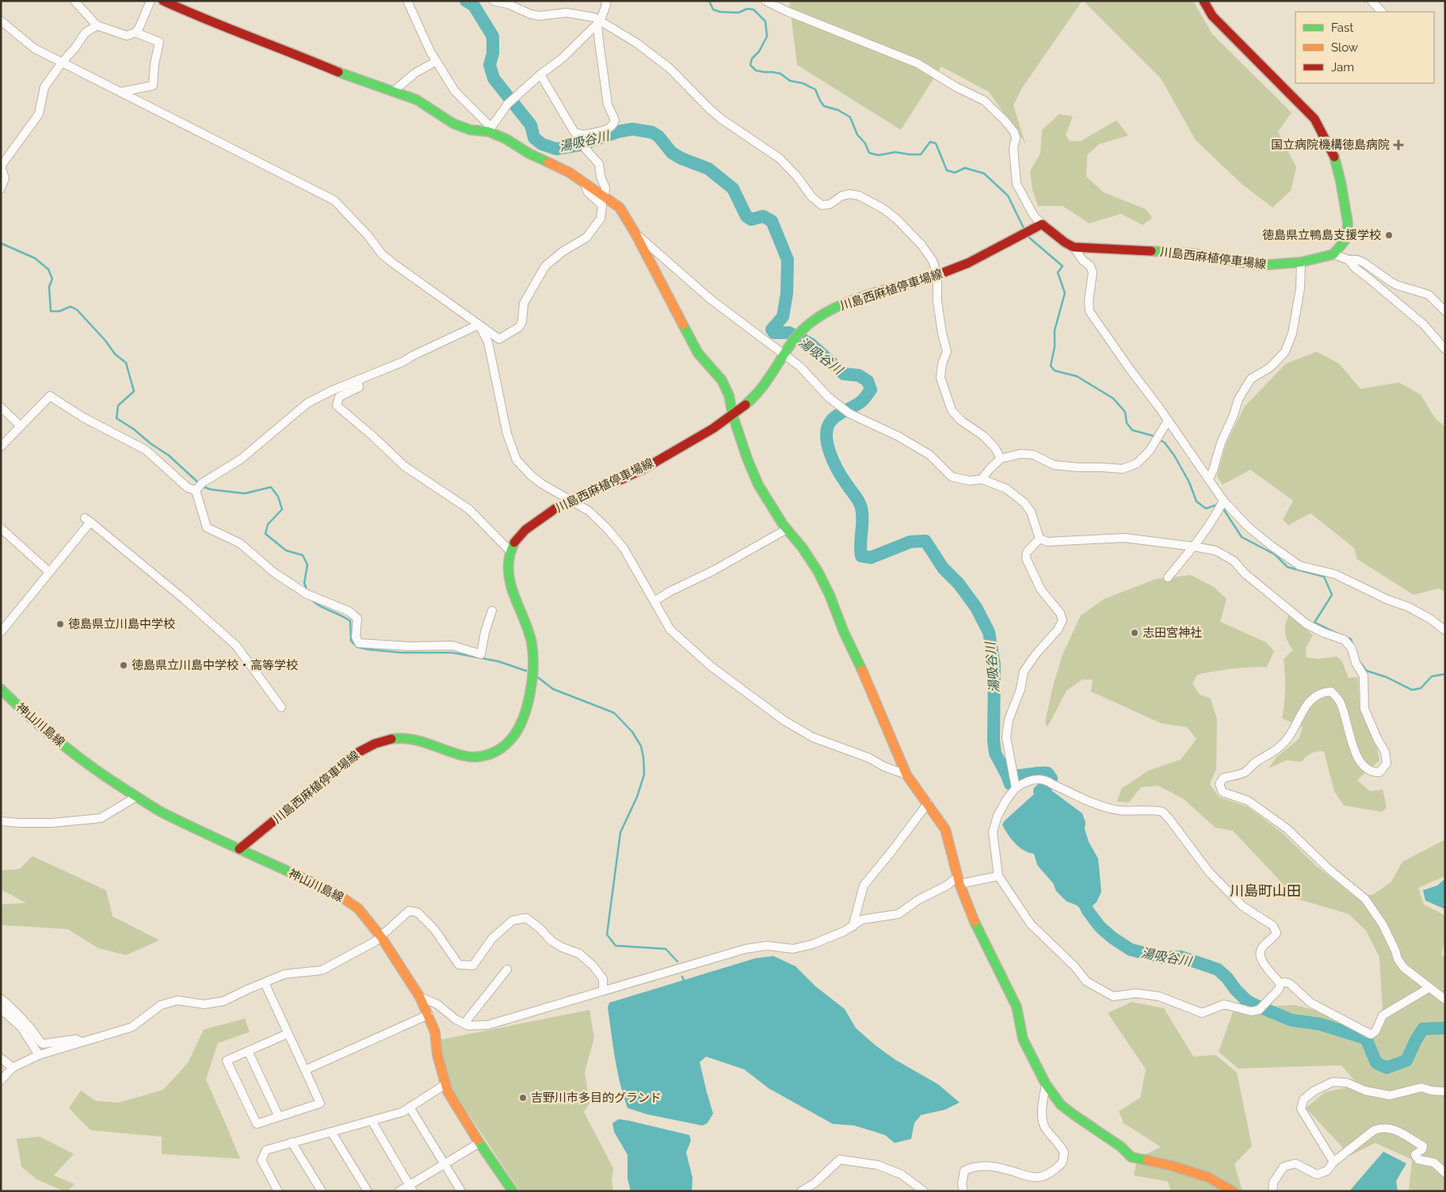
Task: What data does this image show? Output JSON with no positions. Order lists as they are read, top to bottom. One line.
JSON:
{"streets":{"main road":["川島西麻植停車場線","神山川島線"]},"crossings":[["川島西麻植停車場線","神山川島線"]],"districts":["川島町山田"],"water":["湯吸谷川"],"places":{"health":["国立病院機構徳島病院"],"other":["徳島県立鴨島支援学校","徳島県立川島中学校","志田宮神社","徳島県立川島中学校・高等学校","吉野川市多目的グランド"]},"legend":["Fast","Slow","Jam"]}
